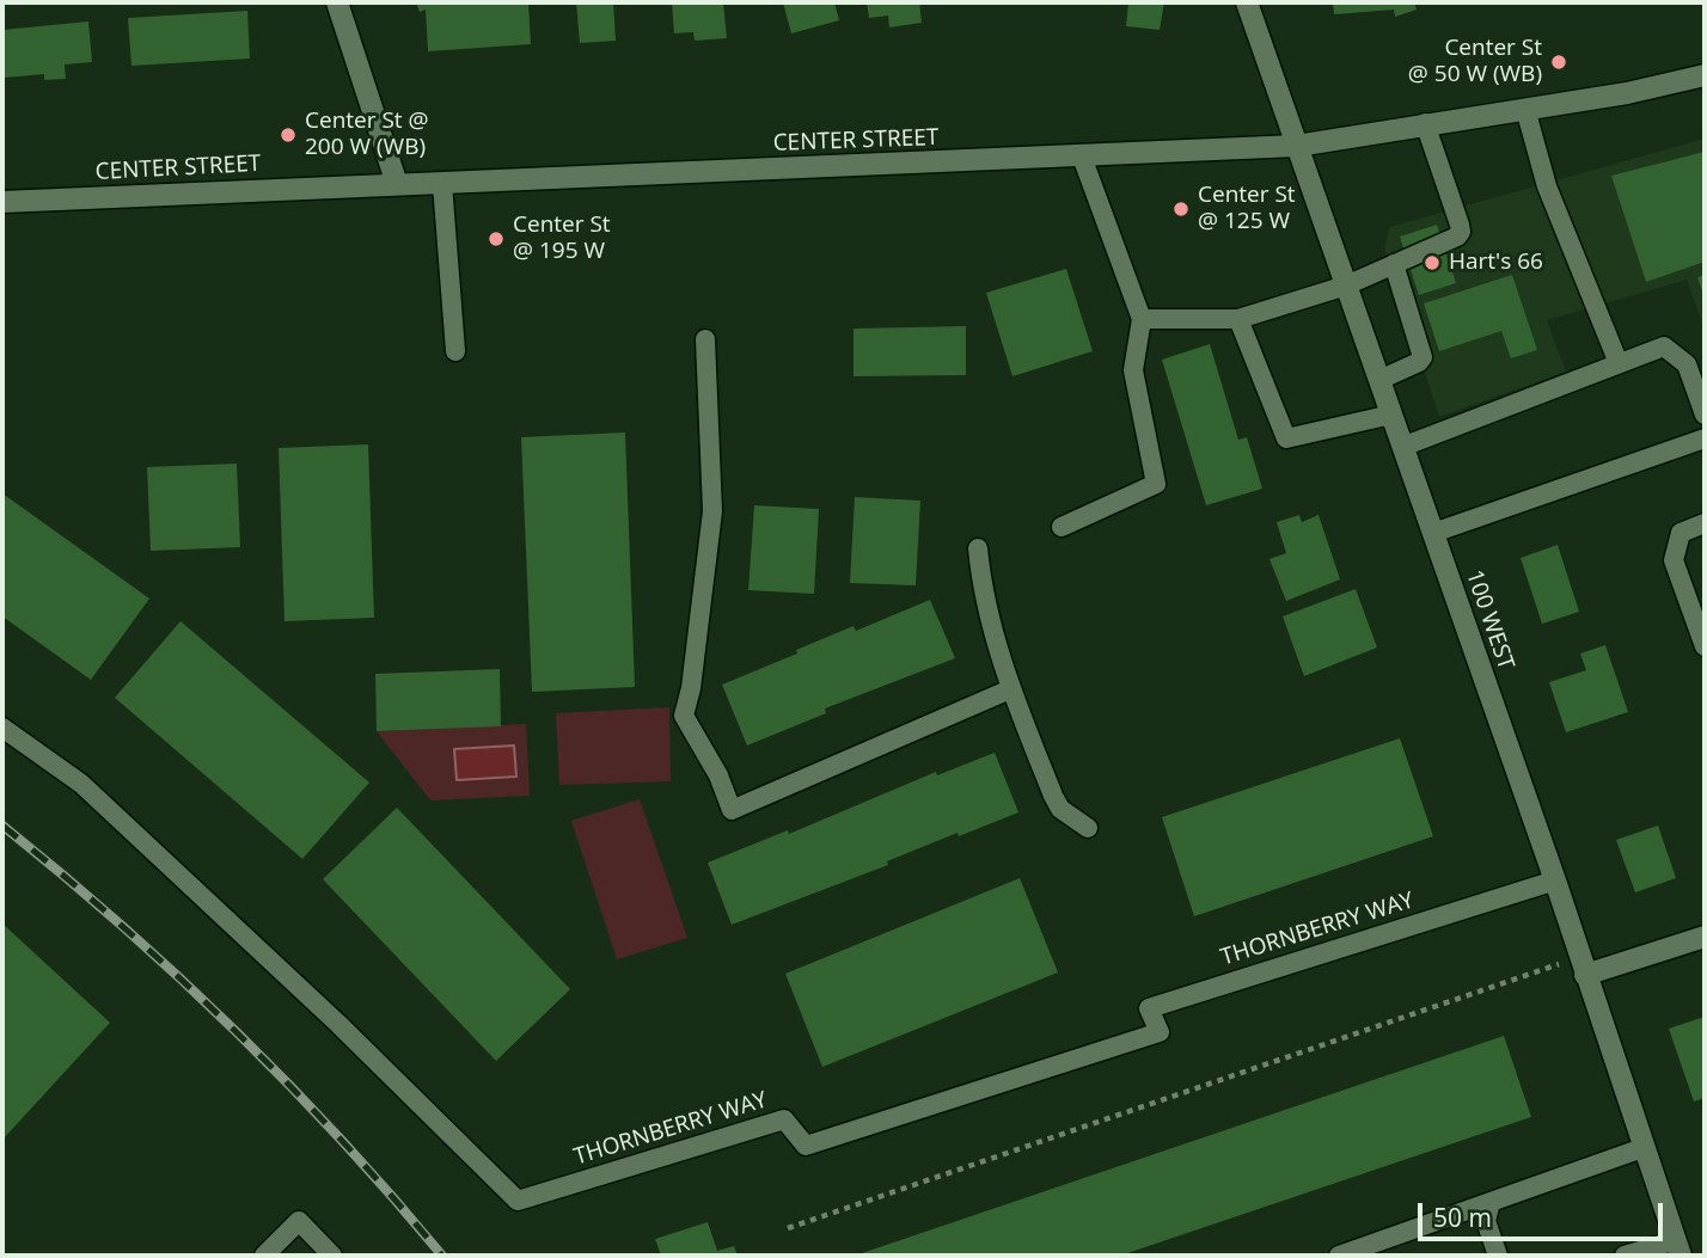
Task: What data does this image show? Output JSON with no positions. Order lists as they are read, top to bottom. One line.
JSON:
{"streets":{"main road":["CENTER STREET","100 WEST"],"lane":["THORNBERRY WAY"]},"crossings":[["CENTER STREET","100 WEST"],["100 WEST","THORNBERRY WAY"]],"places":["Center St @ 50 W (WB)","Center St @ 200 W (WB)","Center St @ 125 W","Center St @ 195 W","Hart's 66"],"scale_bar":"50 m"}
